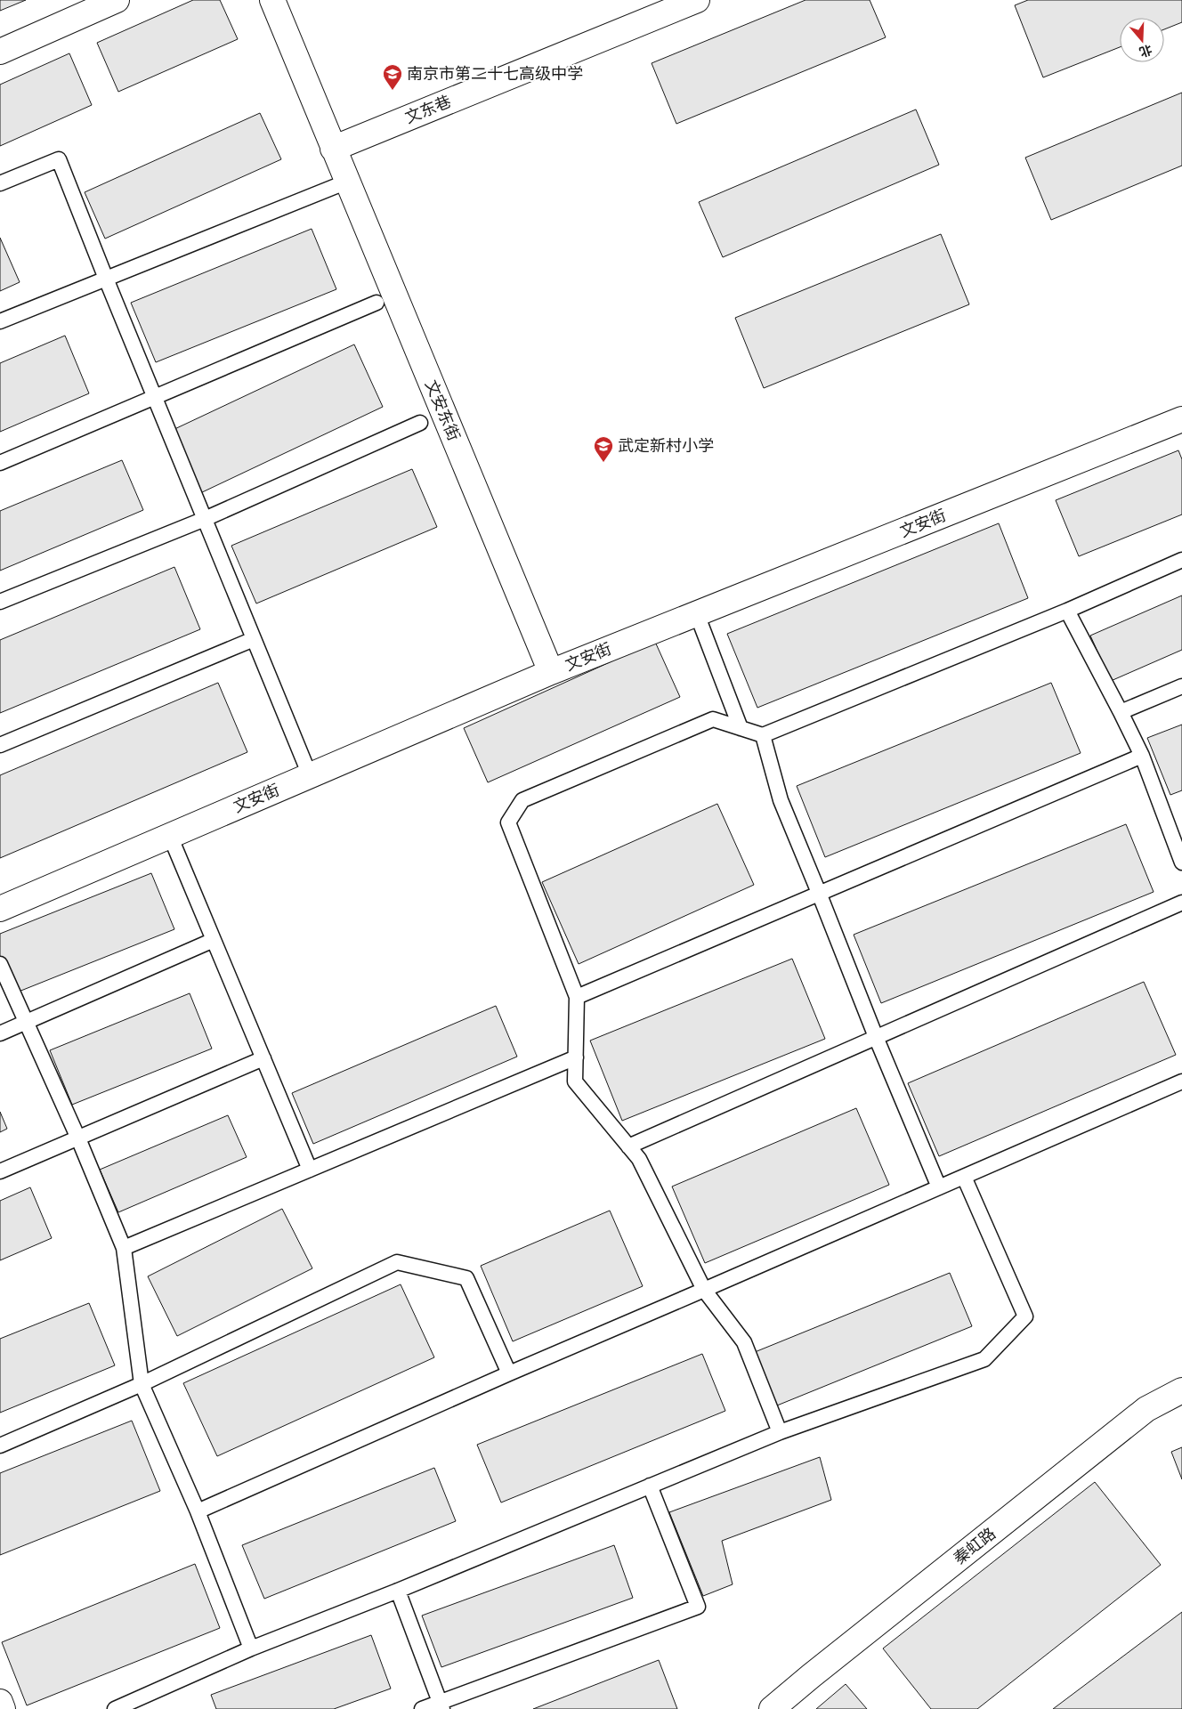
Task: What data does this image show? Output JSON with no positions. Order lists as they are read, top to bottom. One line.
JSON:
{"streets":{"street":["文东巷","文安东街","文安街","秦虹路"]},"crossings":[["文东巷","文安东街"],["文安东街","文安街"]],"places":{"school or university":["南京市第二十七高级中学","武定新村小学"]},"north":"bottom"}
